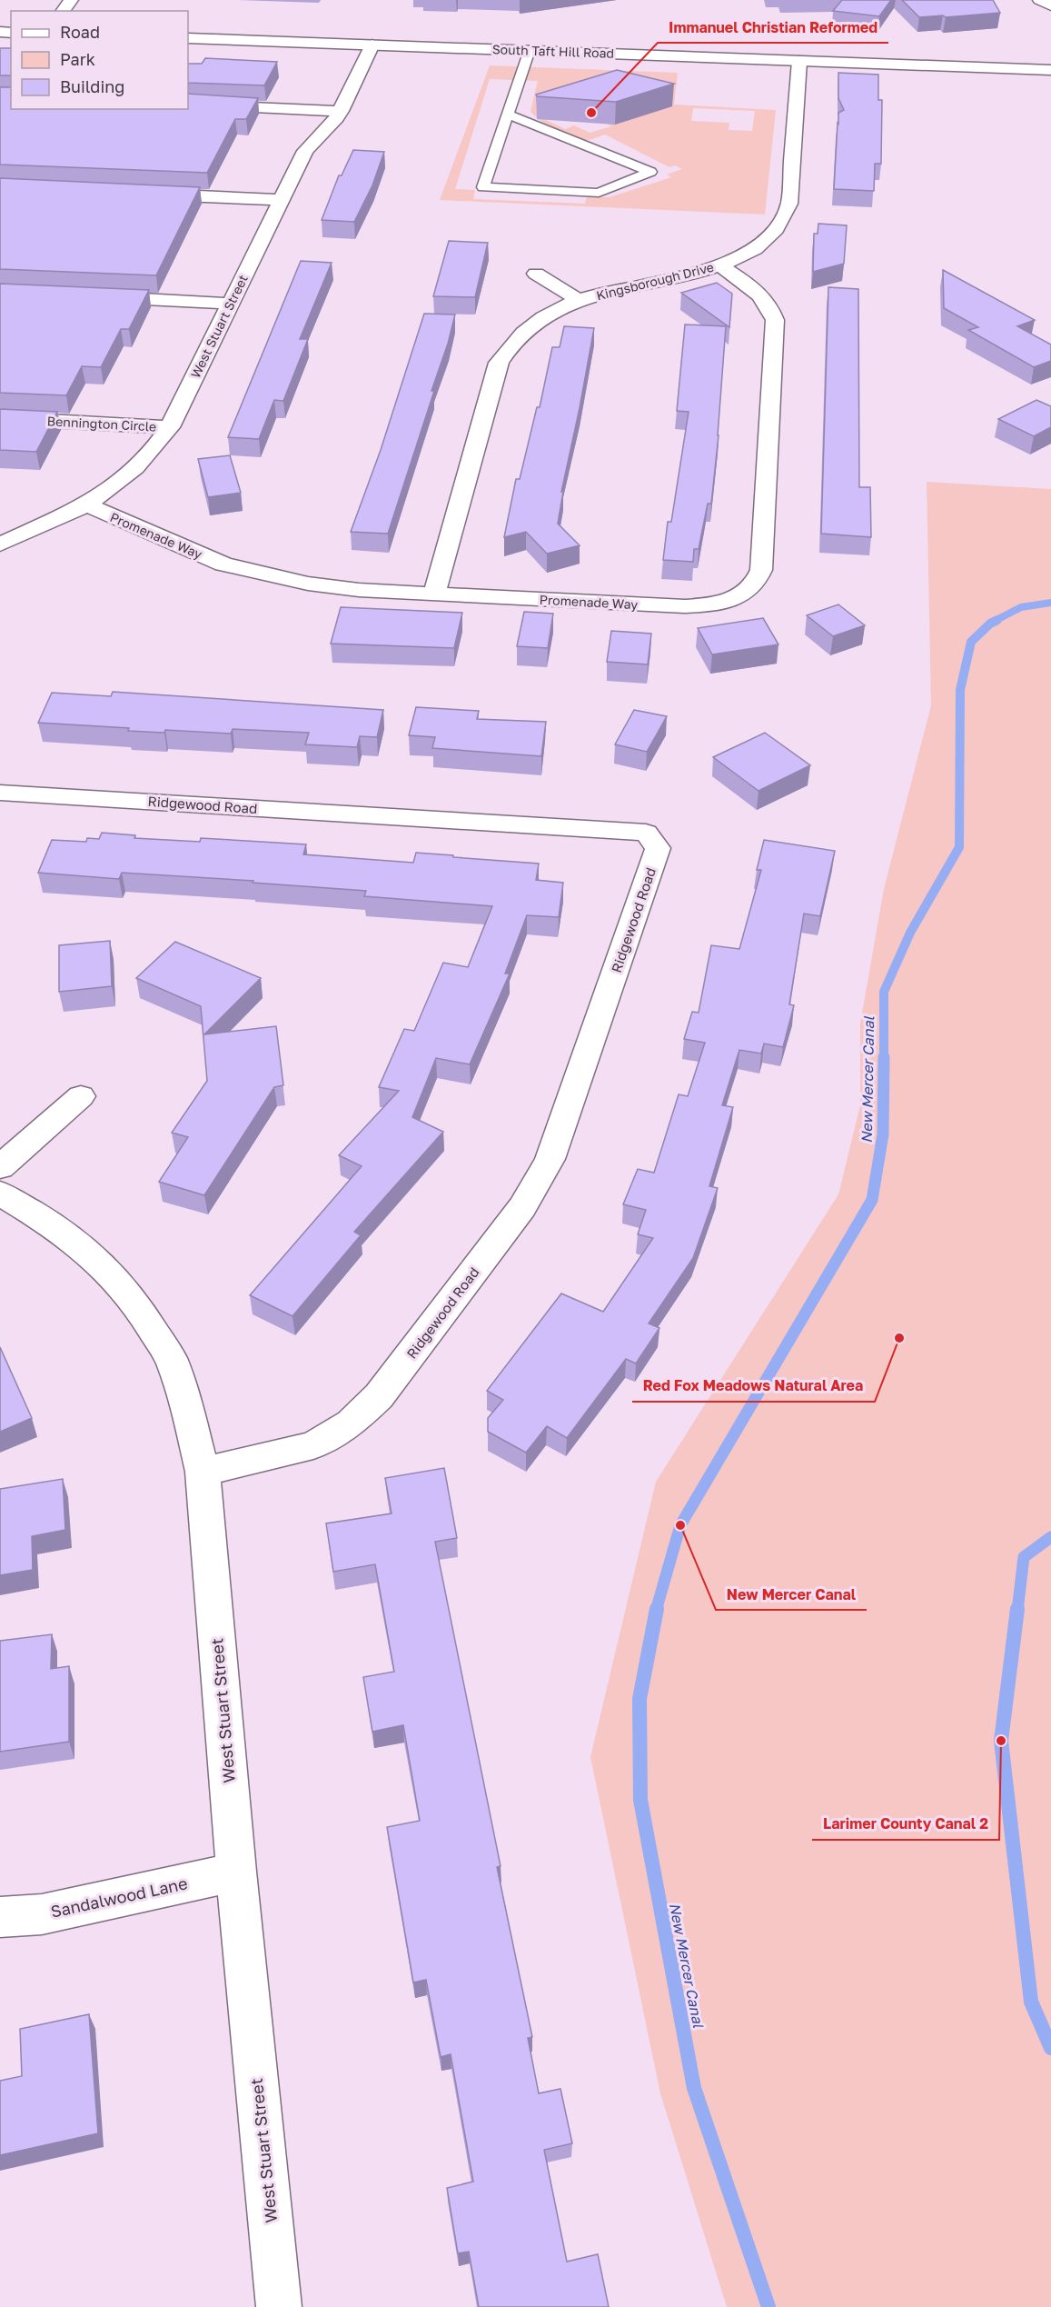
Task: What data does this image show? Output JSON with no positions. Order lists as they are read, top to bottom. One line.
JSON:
{"streets":{"street":["South Taft Hill Road","Kingsborough Drive","West Stuart Street","Bennington Circle","Promenade Way","Ridgewood Road","Sandalwood Lane"]},"crossings":[["South Taft Hill Road","Kingsborough Drive"],["South Taft Hill Road","West Stuart Street"],["Kingsborough Drive","Promenade Way"],["West Stuart Street","Bennington Circle"],["West Stuart Street","Promenade Way"],["West Stuart Street","Ridgewood Road"],["West Stuart Street","Sandalwood Lane"]],"water":["New Mercer Canal"],"places":["Immanuel Christian Reformed","Red Fox Meadows Natural Area","New Mercer Canal","Larimer County Canal 2"],"legend":["Road","Park","Building"]}
